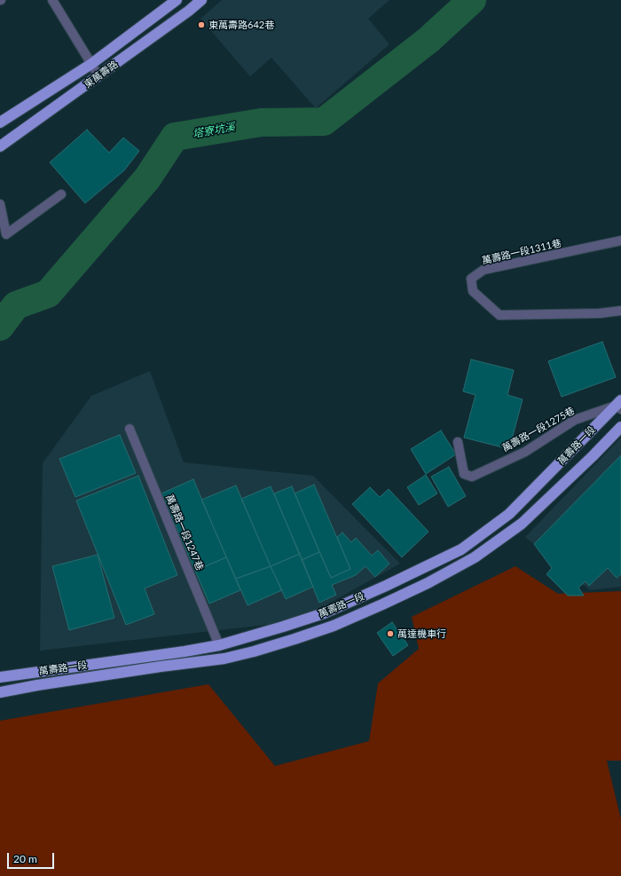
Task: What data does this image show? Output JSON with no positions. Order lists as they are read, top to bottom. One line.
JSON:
{"streets":{"main road":["東萬壽路","萬壽路一段"],"lane":["萬壽路一段1311巷","萬壽路一段1275巷","萬壽路一段1247巷"]},"crossings":[["萬壽路一段1275巷","萬壽路一段"],["萬壽路一段","萬壽路一段1247巷"]],"water":["塔寮坑溪"],"places":["東萬壽路642巷","萬達機車行"],"scale_bar":"20 m"}
